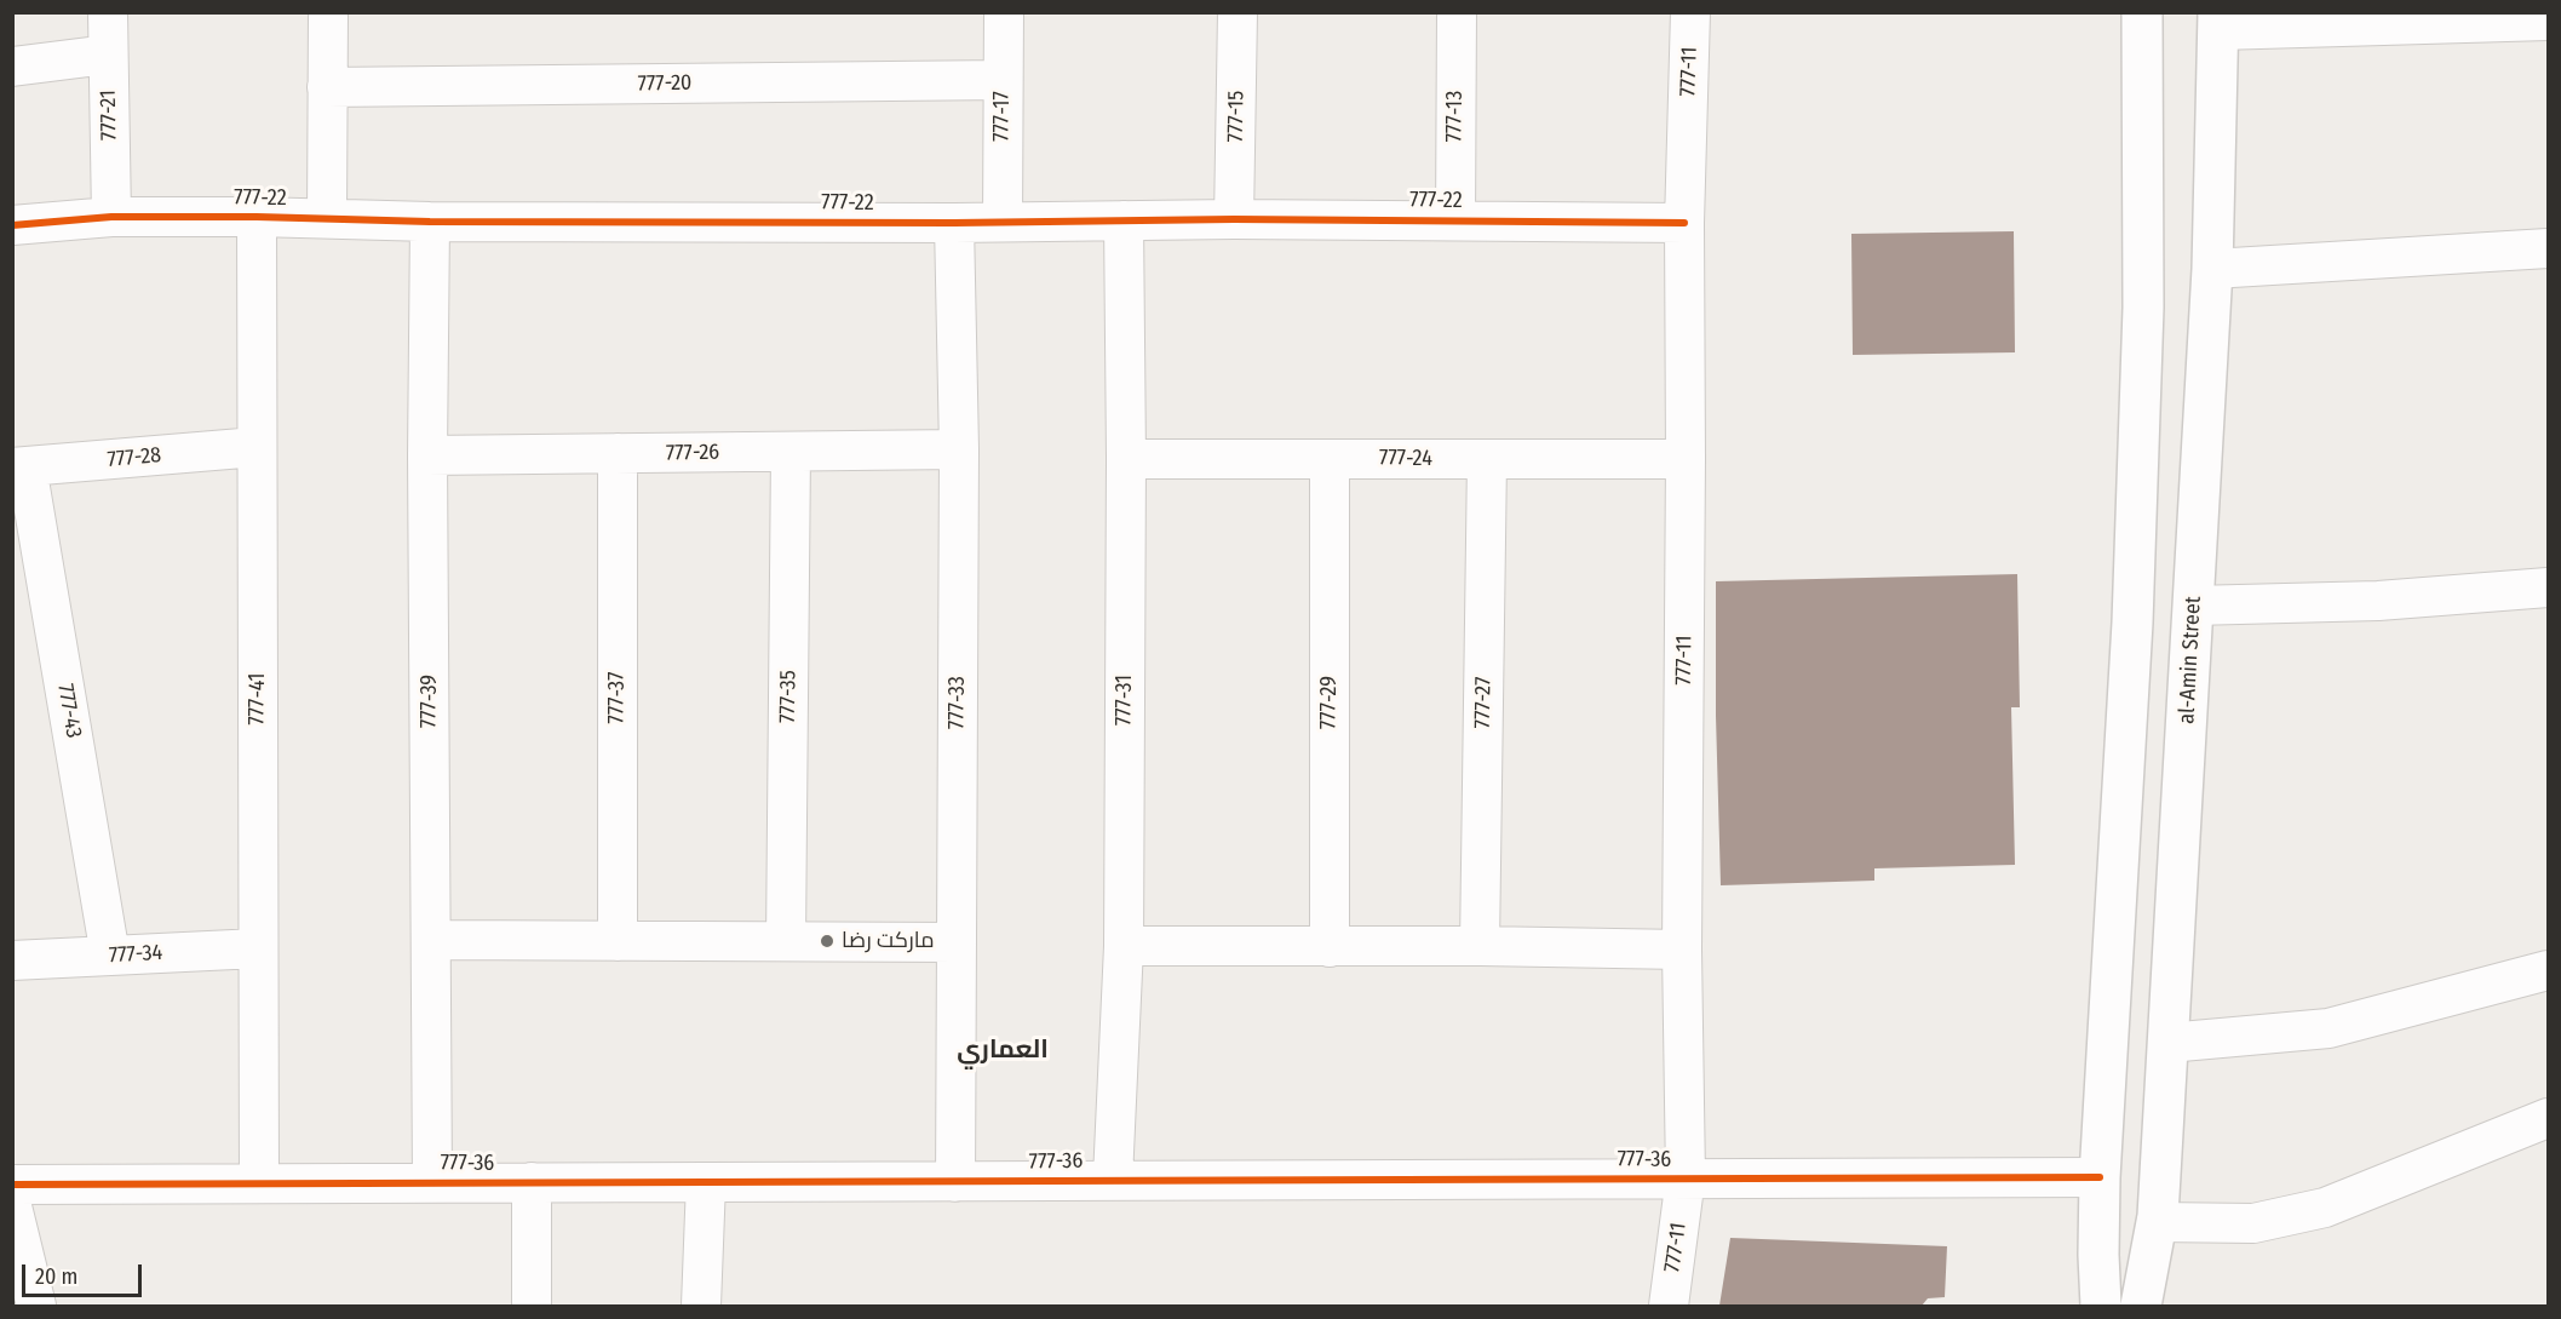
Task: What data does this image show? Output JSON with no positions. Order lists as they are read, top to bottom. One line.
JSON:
{"streets":{"main road":["al-Amin Street"],"street":["777-11","777-20","777-21","777-17","777-15","777-13","777-22","777-26","777-28","777-24","777-35","777-37","777-41","777-31","777-39","777-33","777-29","777-27","777-43","777-34","777-36"]},"crossings":[["777-11","777-22"],["777-11","777-24"],["777-11","777-36"],["777-20","777-17"],["777-21","777-22"],["777-17","777-22"],["777-15","777-22"],["777-13","777-22"],["777-22","777-41"],["777-22","777-31"],["777-22","777-39"],["777-22","777-33"],["777-26","777-35"],["777-26","777-37"],["777-26","777-39"],["777-26","777-33"],["777-28","777-41"],["777-28","777-43"],["777-24","777-31"],["777-24","777-29"],["777-24","777-27"],["777-41","777-34"],["777-41","777-36"],["777-31","777-36"],["777-39","777-36"],["777-33","777-36"],["777-43","777-34"]],"districts":["العماري"],"places":["ماركت رضا"],"scale_bar":"20 m"}
